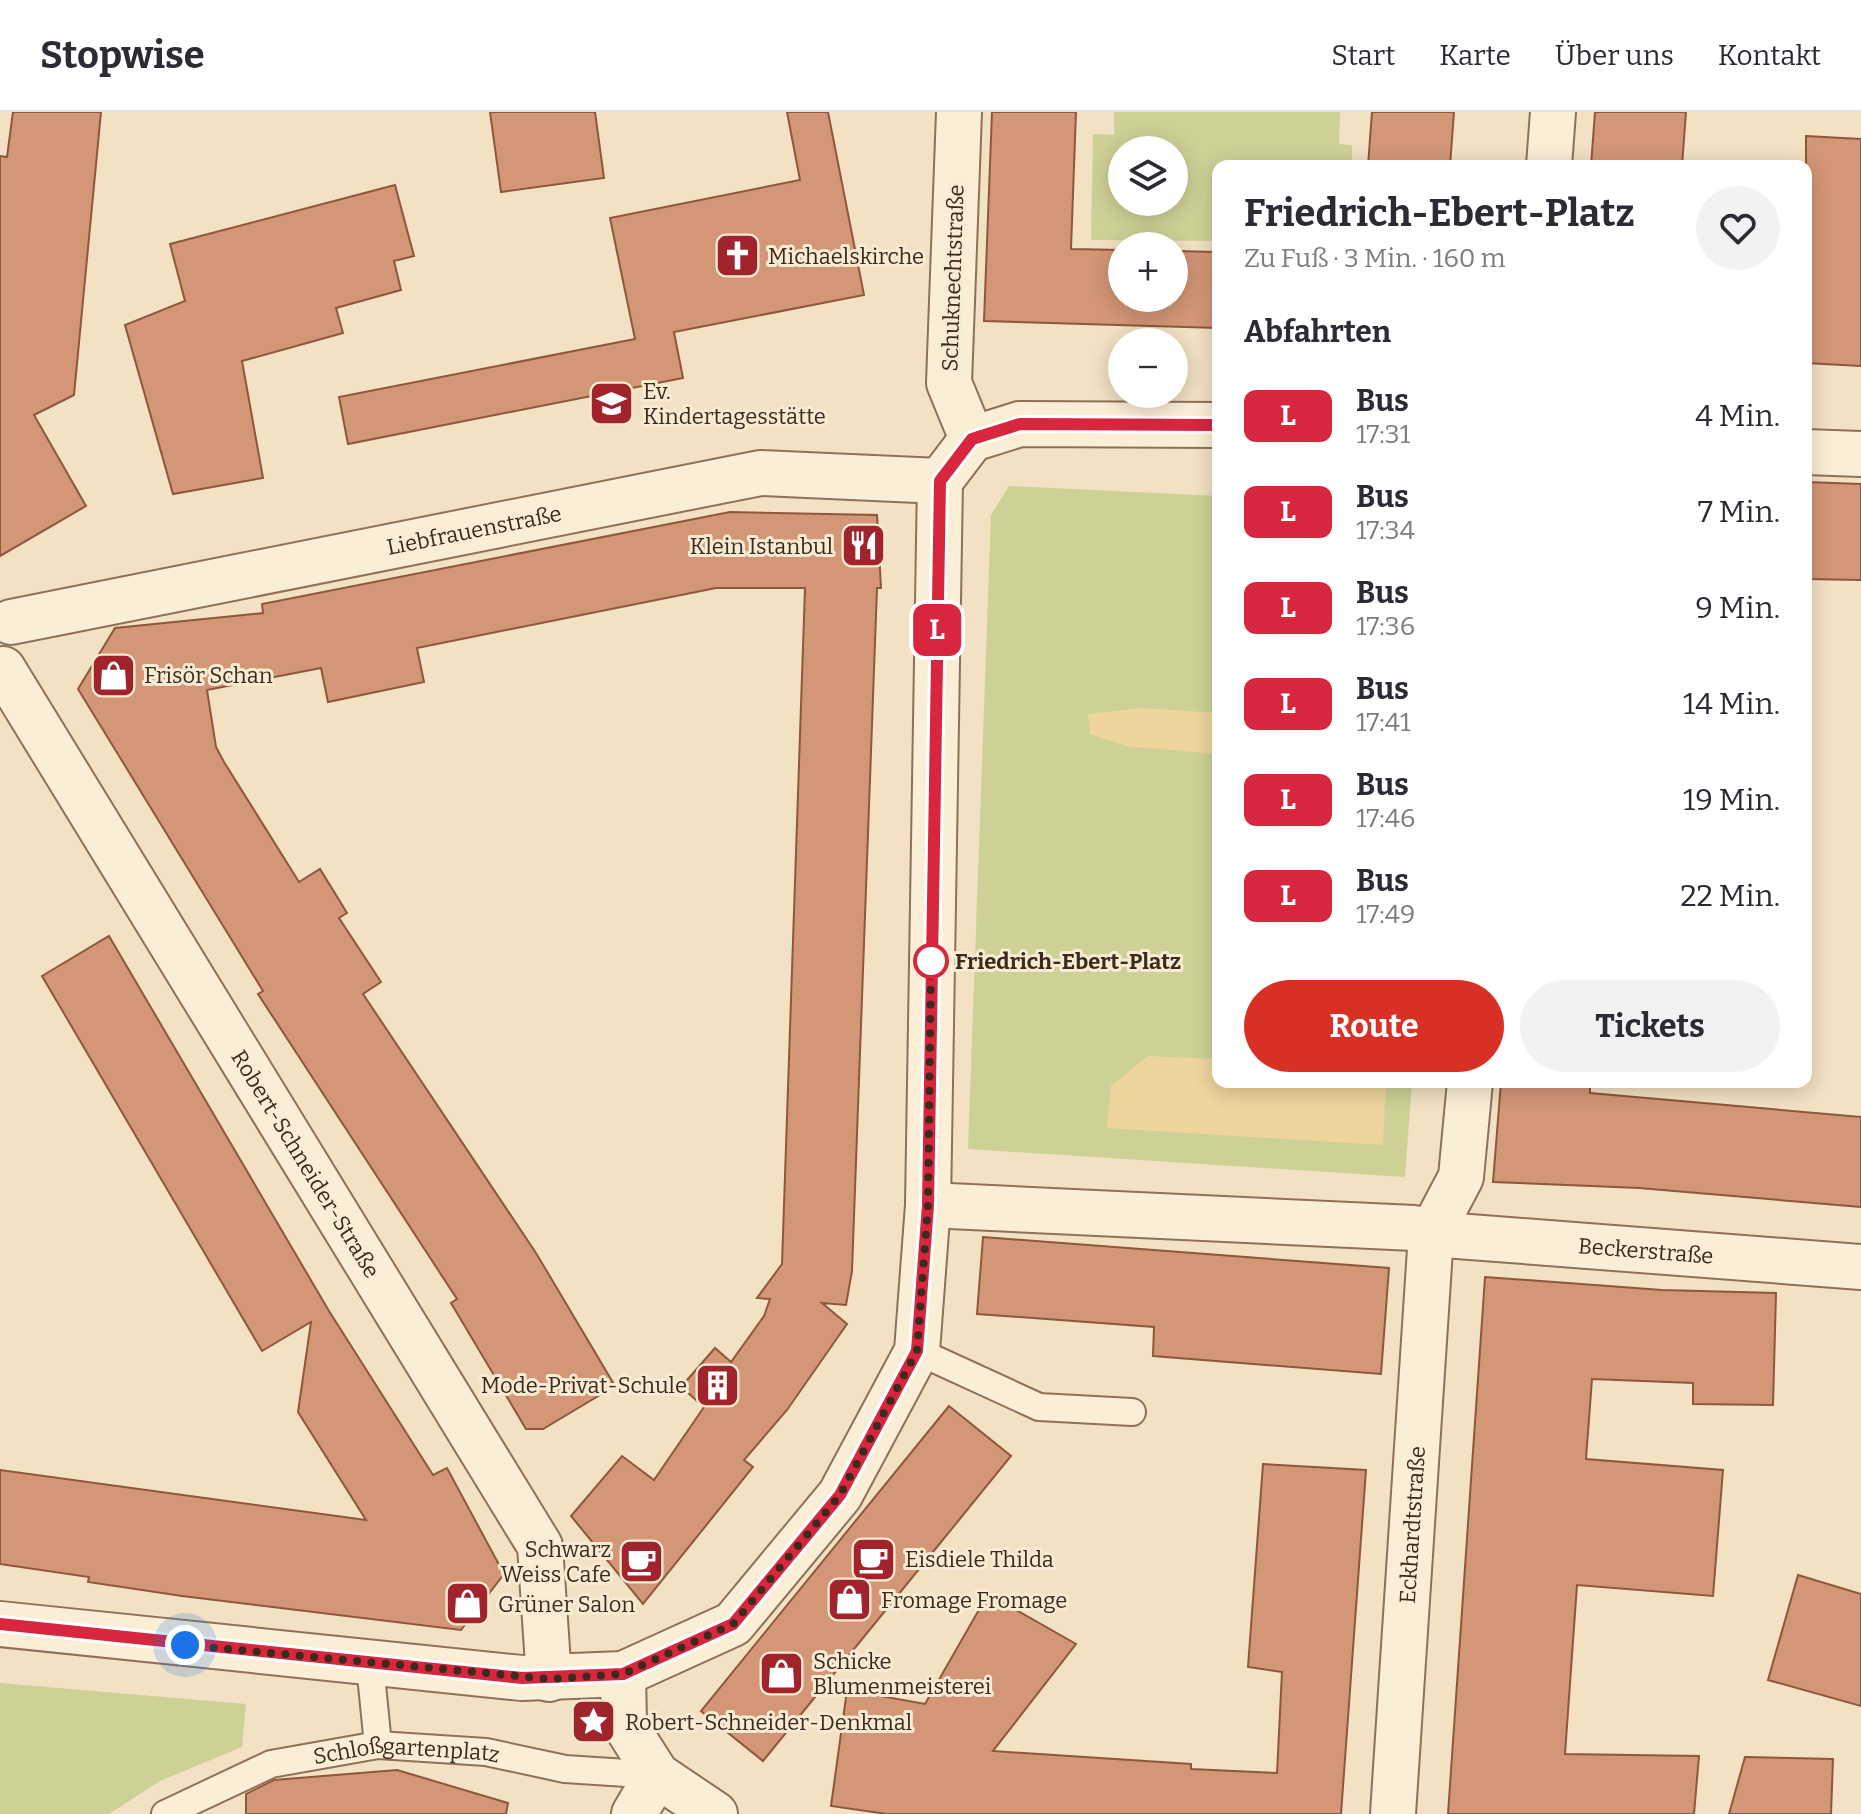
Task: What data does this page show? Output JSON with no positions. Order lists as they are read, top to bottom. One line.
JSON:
{"streets":{"street":["Schuknechtstraße","Liebfrauenstraße","Robert-Schneider-Straße","Beckerstraße","Eckhardtstraße"],"lane":["Schloßgartenplatz"]},"crossings":[["Beckerstraße","Eckhardtstraße"]],"places":{"church":["Michaelskirche"],"school or university":["Ev. Kindertagesstätte"],"restaurant":["Klein Istanbul"],"shop":["Frisör Schan","Fromage Fromage","Grüner Salon","Schicke Blumenmeisterei"],"other":["Friedrich-Ebert-Platz"],"building":["Mode-Privat-Schule"],"cafe":["Eisdiele Thilda","Schwarz Weiss Cafe"],"place":["Robert-Schneider-Denkmal"]},"lines":["bus line L"],"page":{"header":"Stopwise","nav":["Start","Karte","Über uns","Kontakt"],"on_map":"L","map_buttons":["+","−"],"heading":[["Friedrich-Ebert-Platz","Zu Fuß · 3 Min. · 160 m"],"Abfahrten"],"list":[{"mark":"L","name":"Bus","note":"17:31","value":"4 Min."},{"mark":"L","name":"Bus","note":"17:34","value":"7 Min."},{"mark":"L","name":"Bus","note":"17:36","value":"9 Min."},{"mark":"L","name":"Bus","note":"17:41","value":"14 Min."},{"mark":"L","name":"Bus","note":"17:46","value":"19 Min."},{"mark":"L","name":"Bus","note":"17:49","value":"22 Min."}],"buttons":["Route","Tickets"]}}
